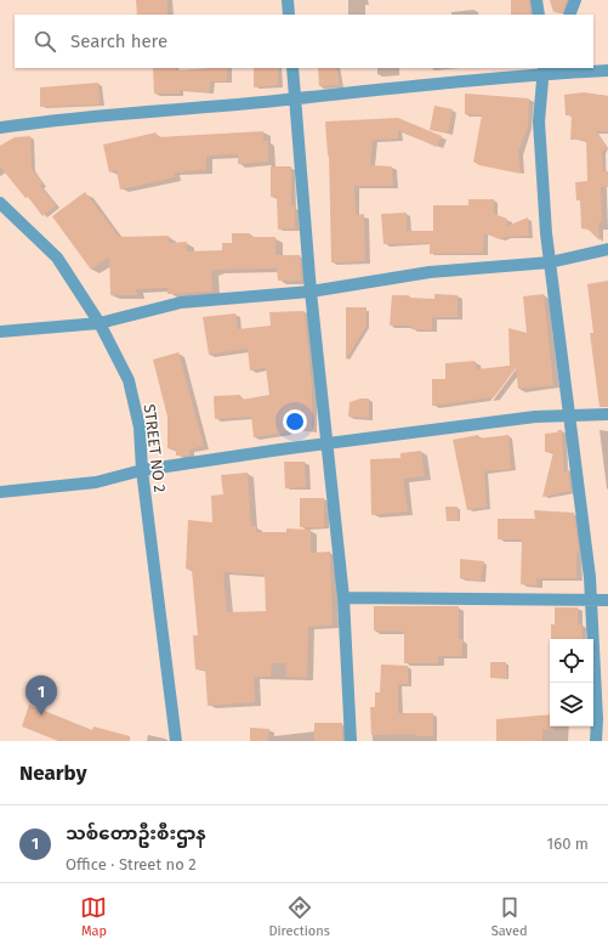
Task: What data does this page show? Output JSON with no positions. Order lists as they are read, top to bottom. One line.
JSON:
{"streets":{"street":["STREET NO 2"]},"page":{"search":"Search here","pins":"1","heading":"Nearby","list":[{"mark":"1","name":"သစ်တောဦးစီးဌာန","note":"Office · Street no 2","value":"160 m"}],"nav":["Map","Directions","Saved"]}}
